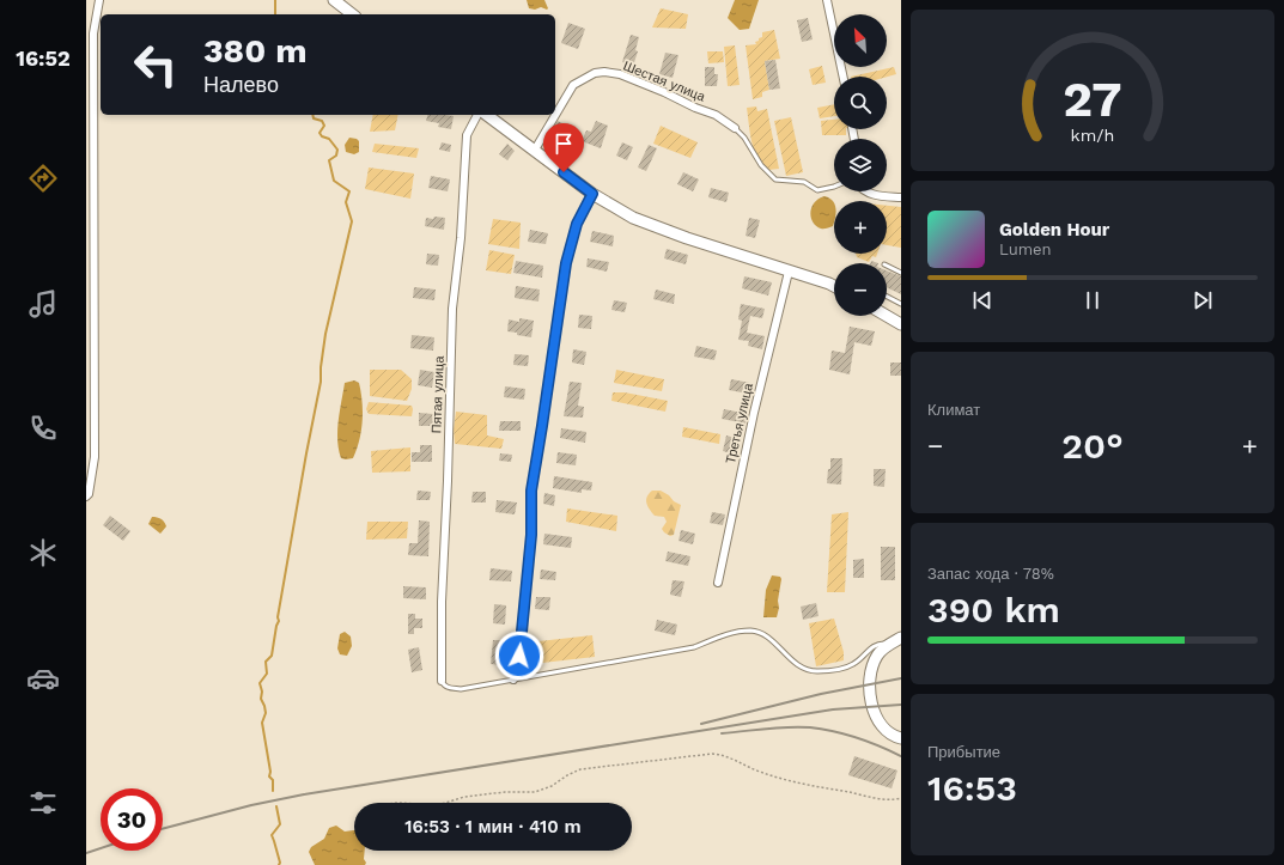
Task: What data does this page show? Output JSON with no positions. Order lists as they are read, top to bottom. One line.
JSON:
{"streets":{"street":["Шестая улица","Пятая улица","Третья улица"]},"north":"top left","page":{"tabs":"16:52","map_buttons":["+","−"],"turn":["380 m","Налево"],"song":["Golden Hour","Lumen"],"tile":["Климат",["Запас хода · 78%","390 km"],["Прибытие","16:53"]],"heat":["−","20°","+"],"limit":"30","trip":"16:53 · 1 мин · 410 m","gauge":["27","km/h"]}}
